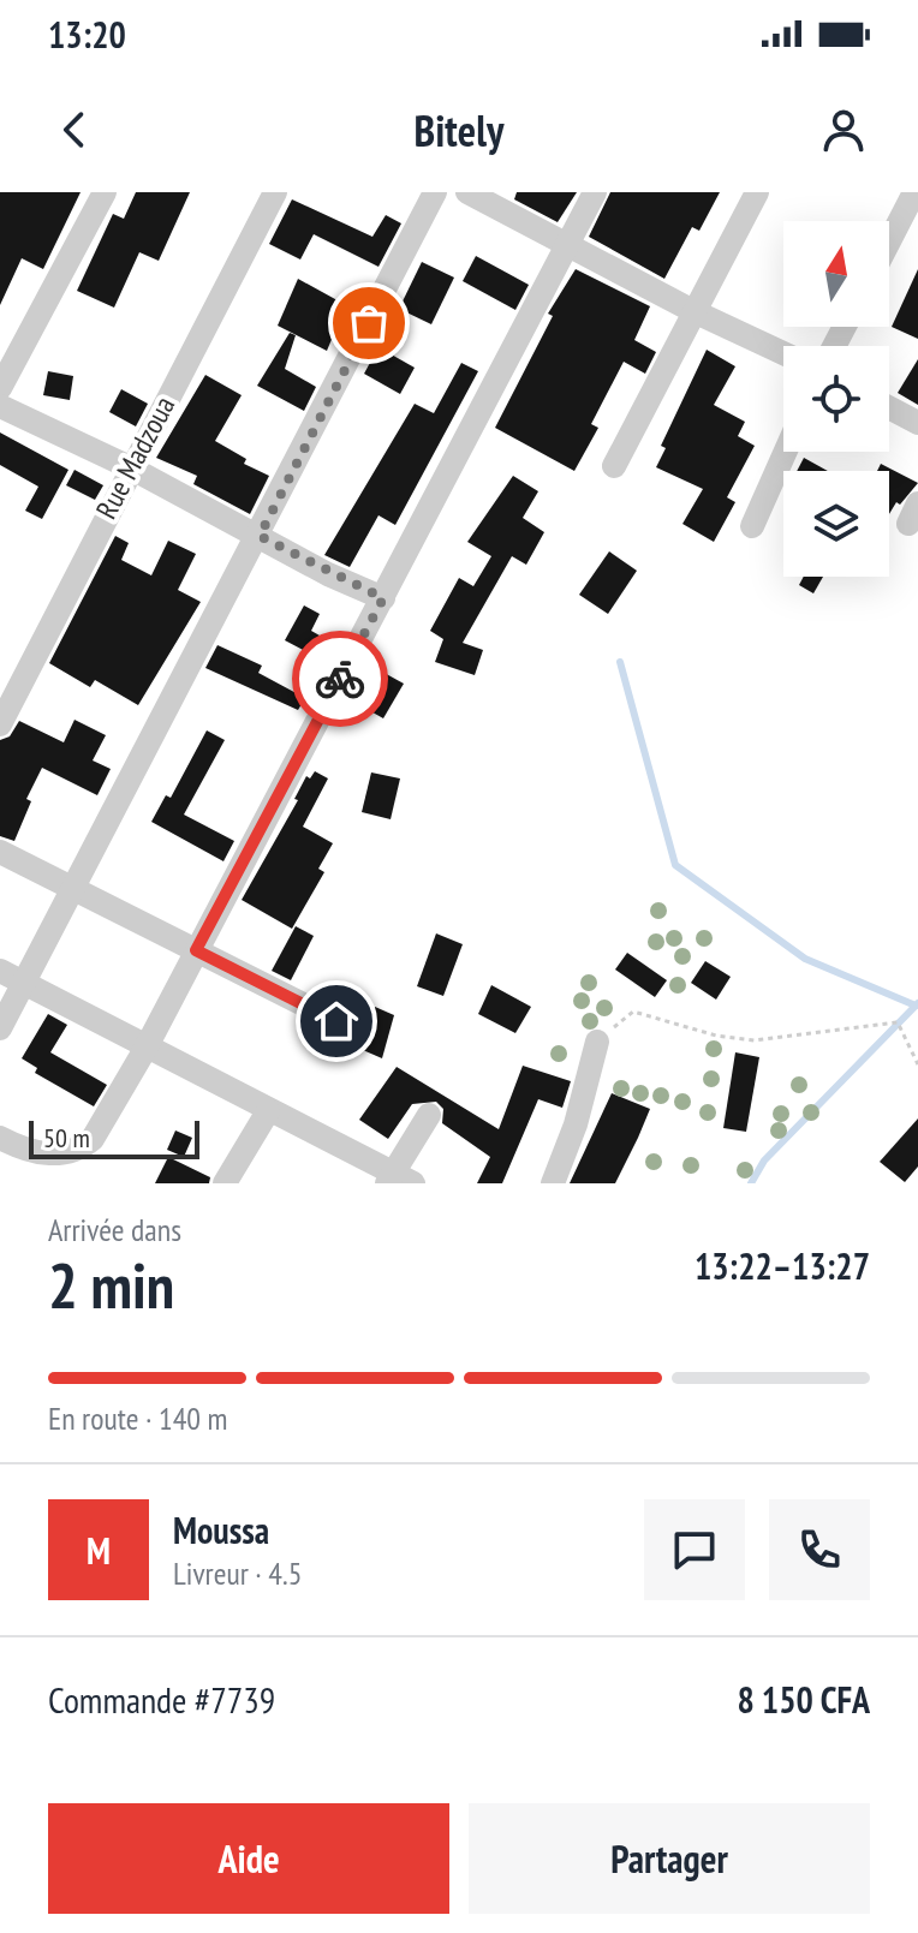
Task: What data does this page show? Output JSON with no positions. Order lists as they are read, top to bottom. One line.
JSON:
{"streets":{"street":["Rue Madzoua"]},"scale_bar":"50 m","north":"top","page":{"status":"13:20","header":"Bitely","scale":"50 m","heading":["2 min","Arrivée dans","13:22–13:27"],"panel":["Moussa","Livreur · 4.5","Commande #7739","8 150 CFA"],"bar":"En route · 140 m","round":"M","buttons":["Aide","Partager"]}}
